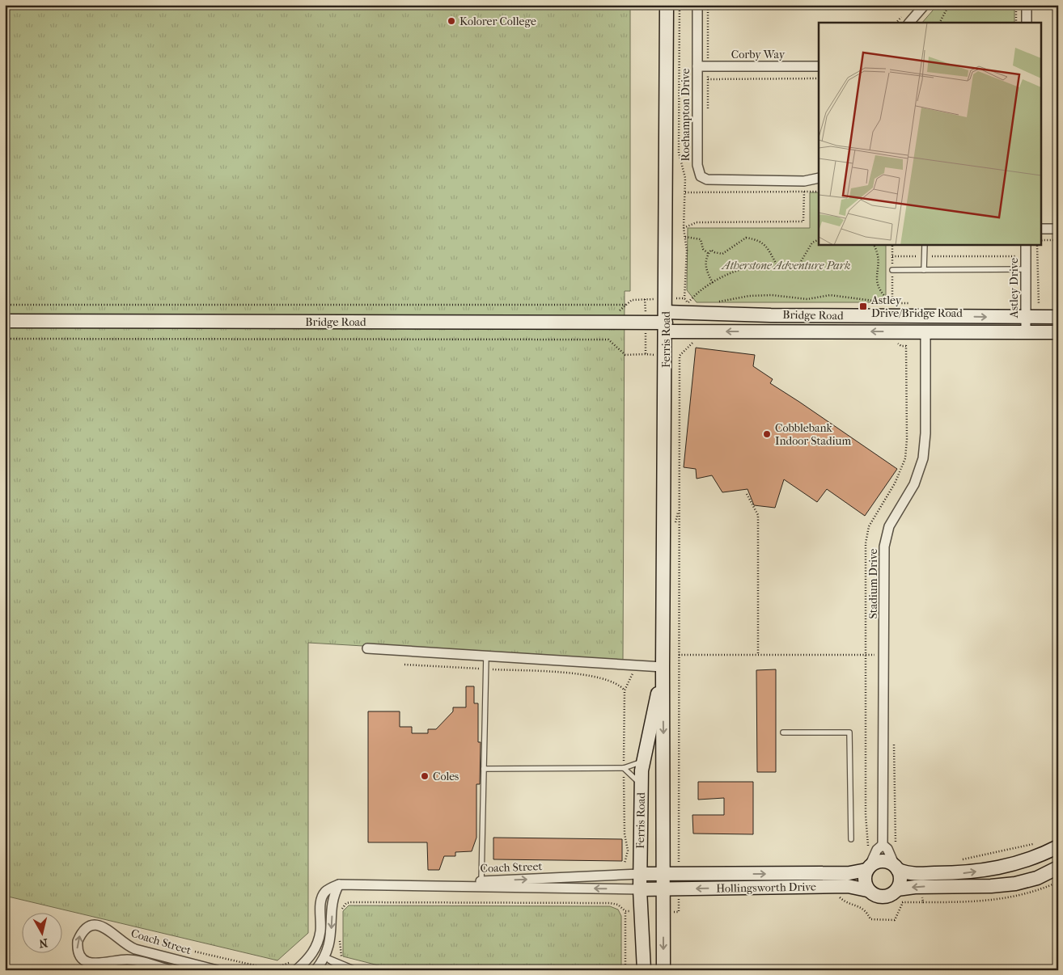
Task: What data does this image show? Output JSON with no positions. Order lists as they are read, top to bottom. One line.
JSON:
{"streets":{"street":["Corby Way","Roehampton Drive","Astley Drive","Bridge Road","Ferris Road","Stadium Drive","Coach Street","Hollingsworth Drive"]},"crossings":[["Corby Way","Roehampton Drive"],["Astley Drive","Bridge Road"],["Bridge Road","Ferris Road"],["Bridge Road","Stadium Drive"],["Ferris Road","Coach Street"],["Ferris Road","Hollingsworth Drive"],["Coach Street","Hollingsworth Drive"]],"parks":["Atherstone Adventure Park"],"places":{"other":["Kolorer College","Cobblebank Indoor Stadium","Coles"],"transit":["Astley Drive/Bridge Road"]},"north":"bottom"}
